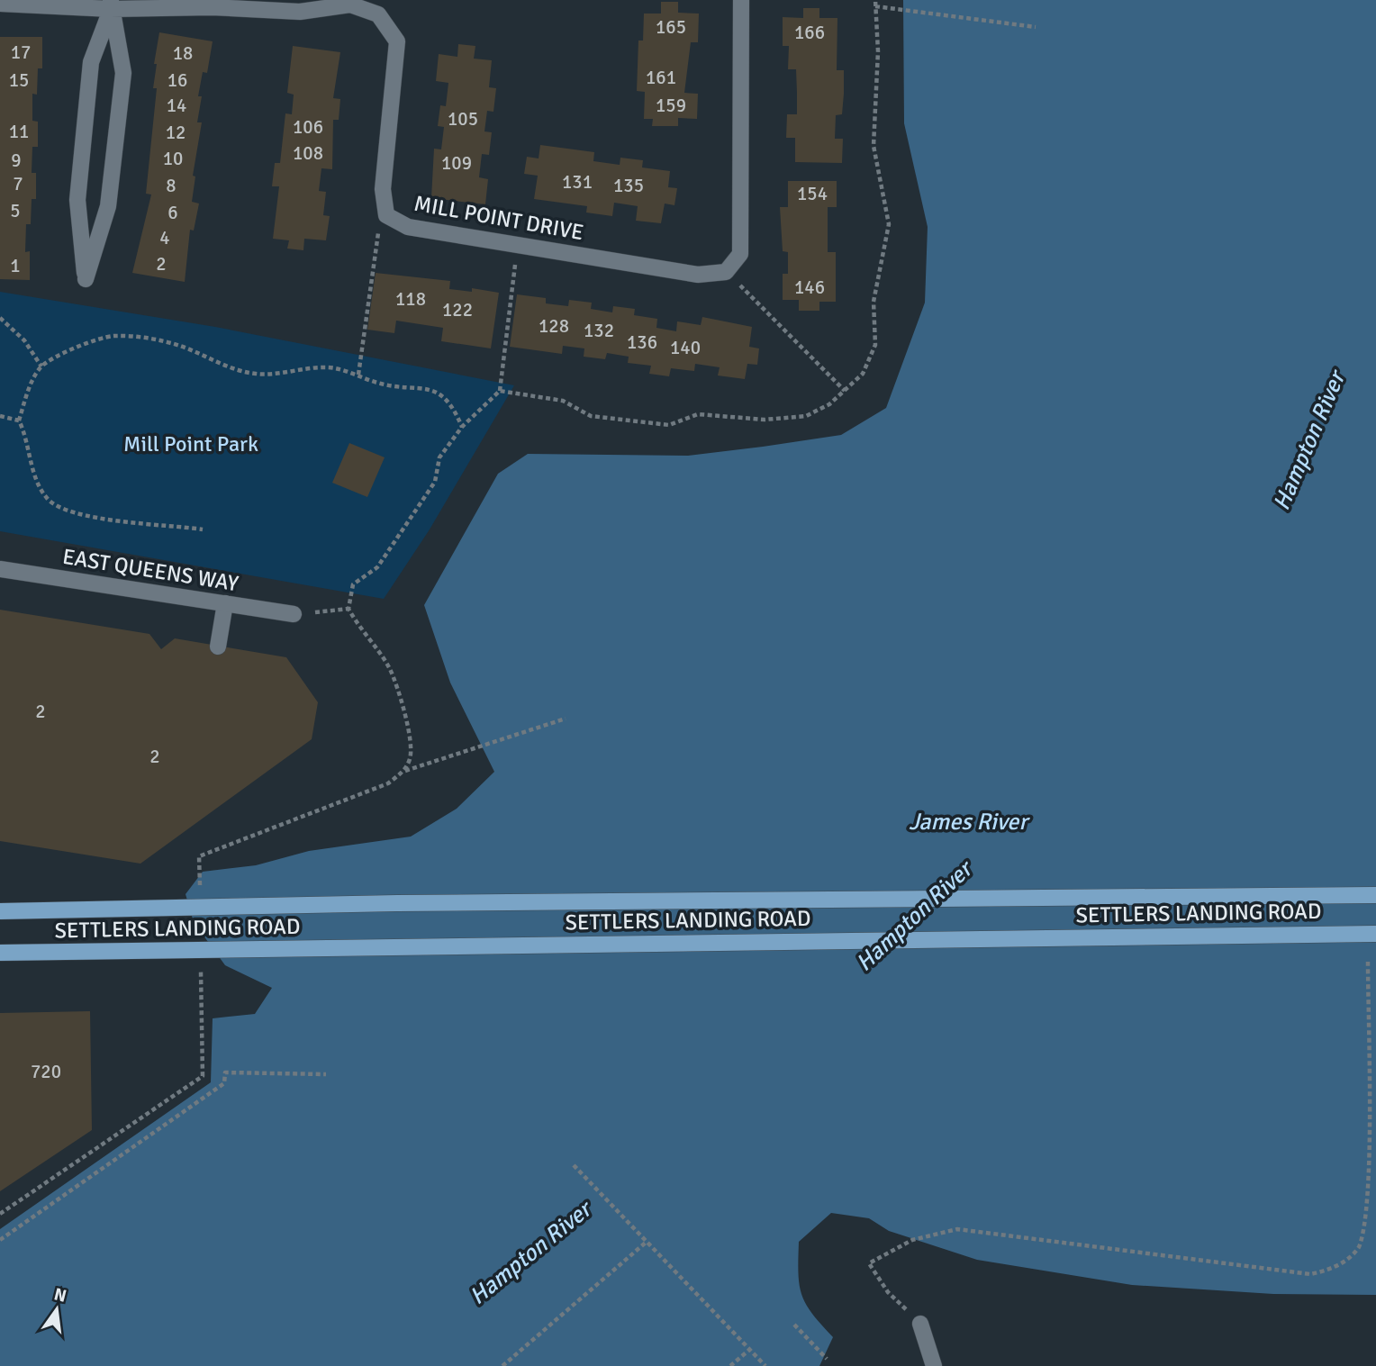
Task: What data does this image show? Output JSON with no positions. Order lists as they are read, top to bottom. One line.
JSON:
{"streets":{"main road":["SETTLERS LANDING ROAD"],"street":["MILL POINT DRIVE","EAST QUEENS WAY"]},"water":["Hampton River","James River"],"parks":["Mill Point Park"],"house_numbers":["165","166","17","18","161","15","16","14","159","105","106","11","12","108","10","9","109","131","7","8","135","154","5","6","4","2","1","146","118","122","128","132","136","140","2","2","720"],"north":"top"}
